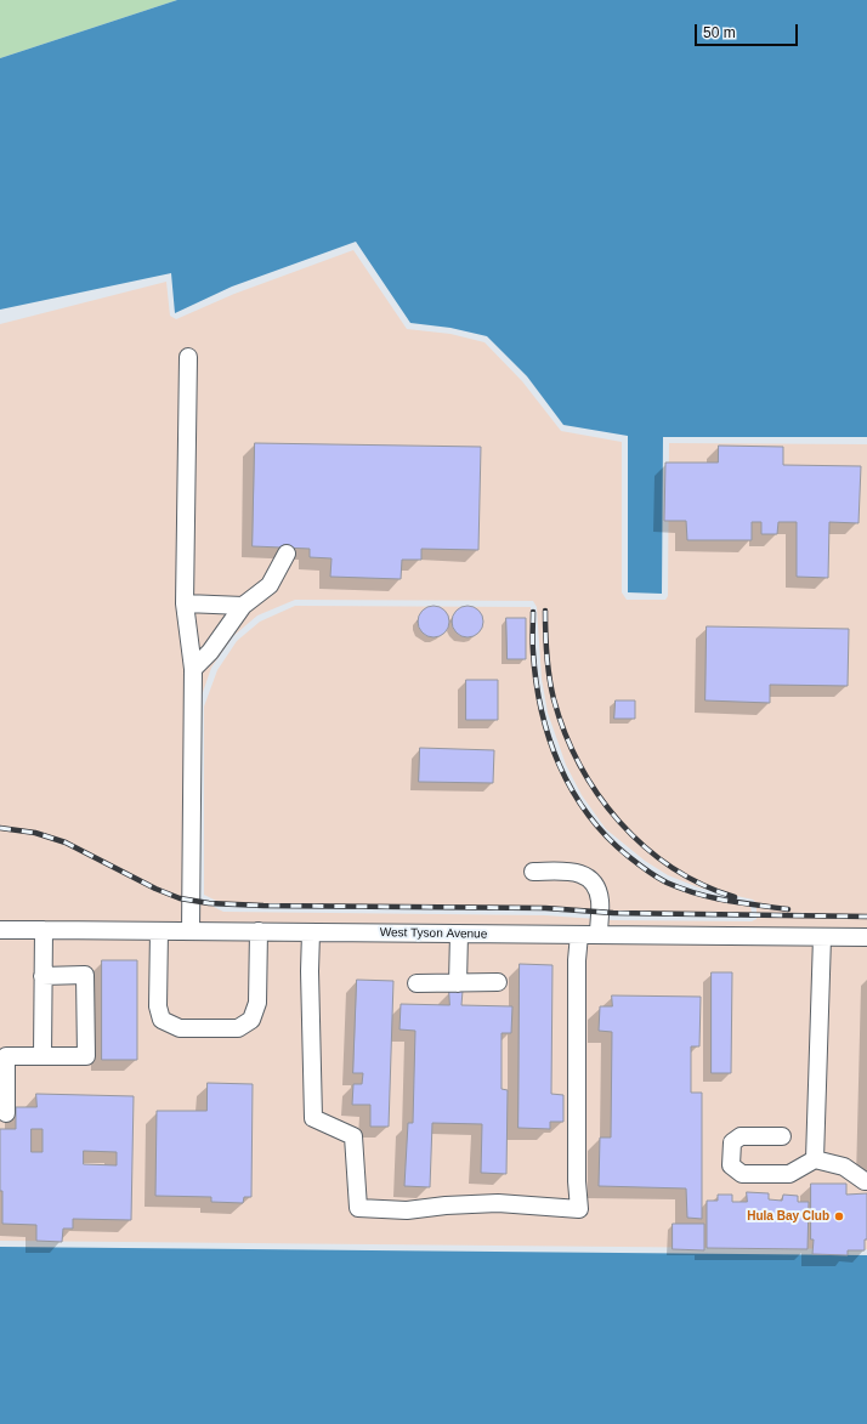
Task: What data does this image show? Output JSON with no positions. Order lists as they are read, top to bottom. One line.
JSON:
{"streets":{"street":["West Tyson Avenue"]},"places":["Hula Bay Club"],"scale_bar":"50 m"}
